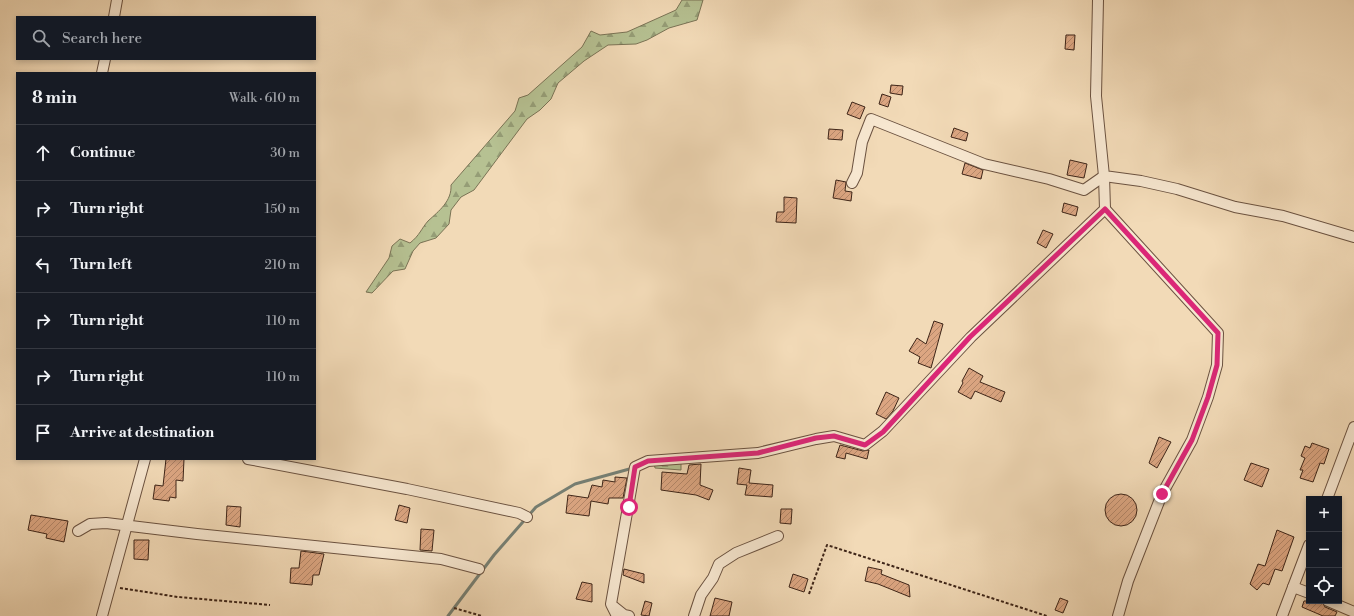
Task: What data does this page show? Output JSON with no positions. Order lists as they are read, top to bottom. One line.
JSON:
{"page":{"search":"Search here","heading":["8 min","Walk · 610 m"],"list":[["Continue","30 m"],["Turn right","150 m"],["Turn left","210 m"],["Turn right","110 m"],["Turn right","110 m"],"Arrive at destination"],"map_buttons":["+","−"]}}
